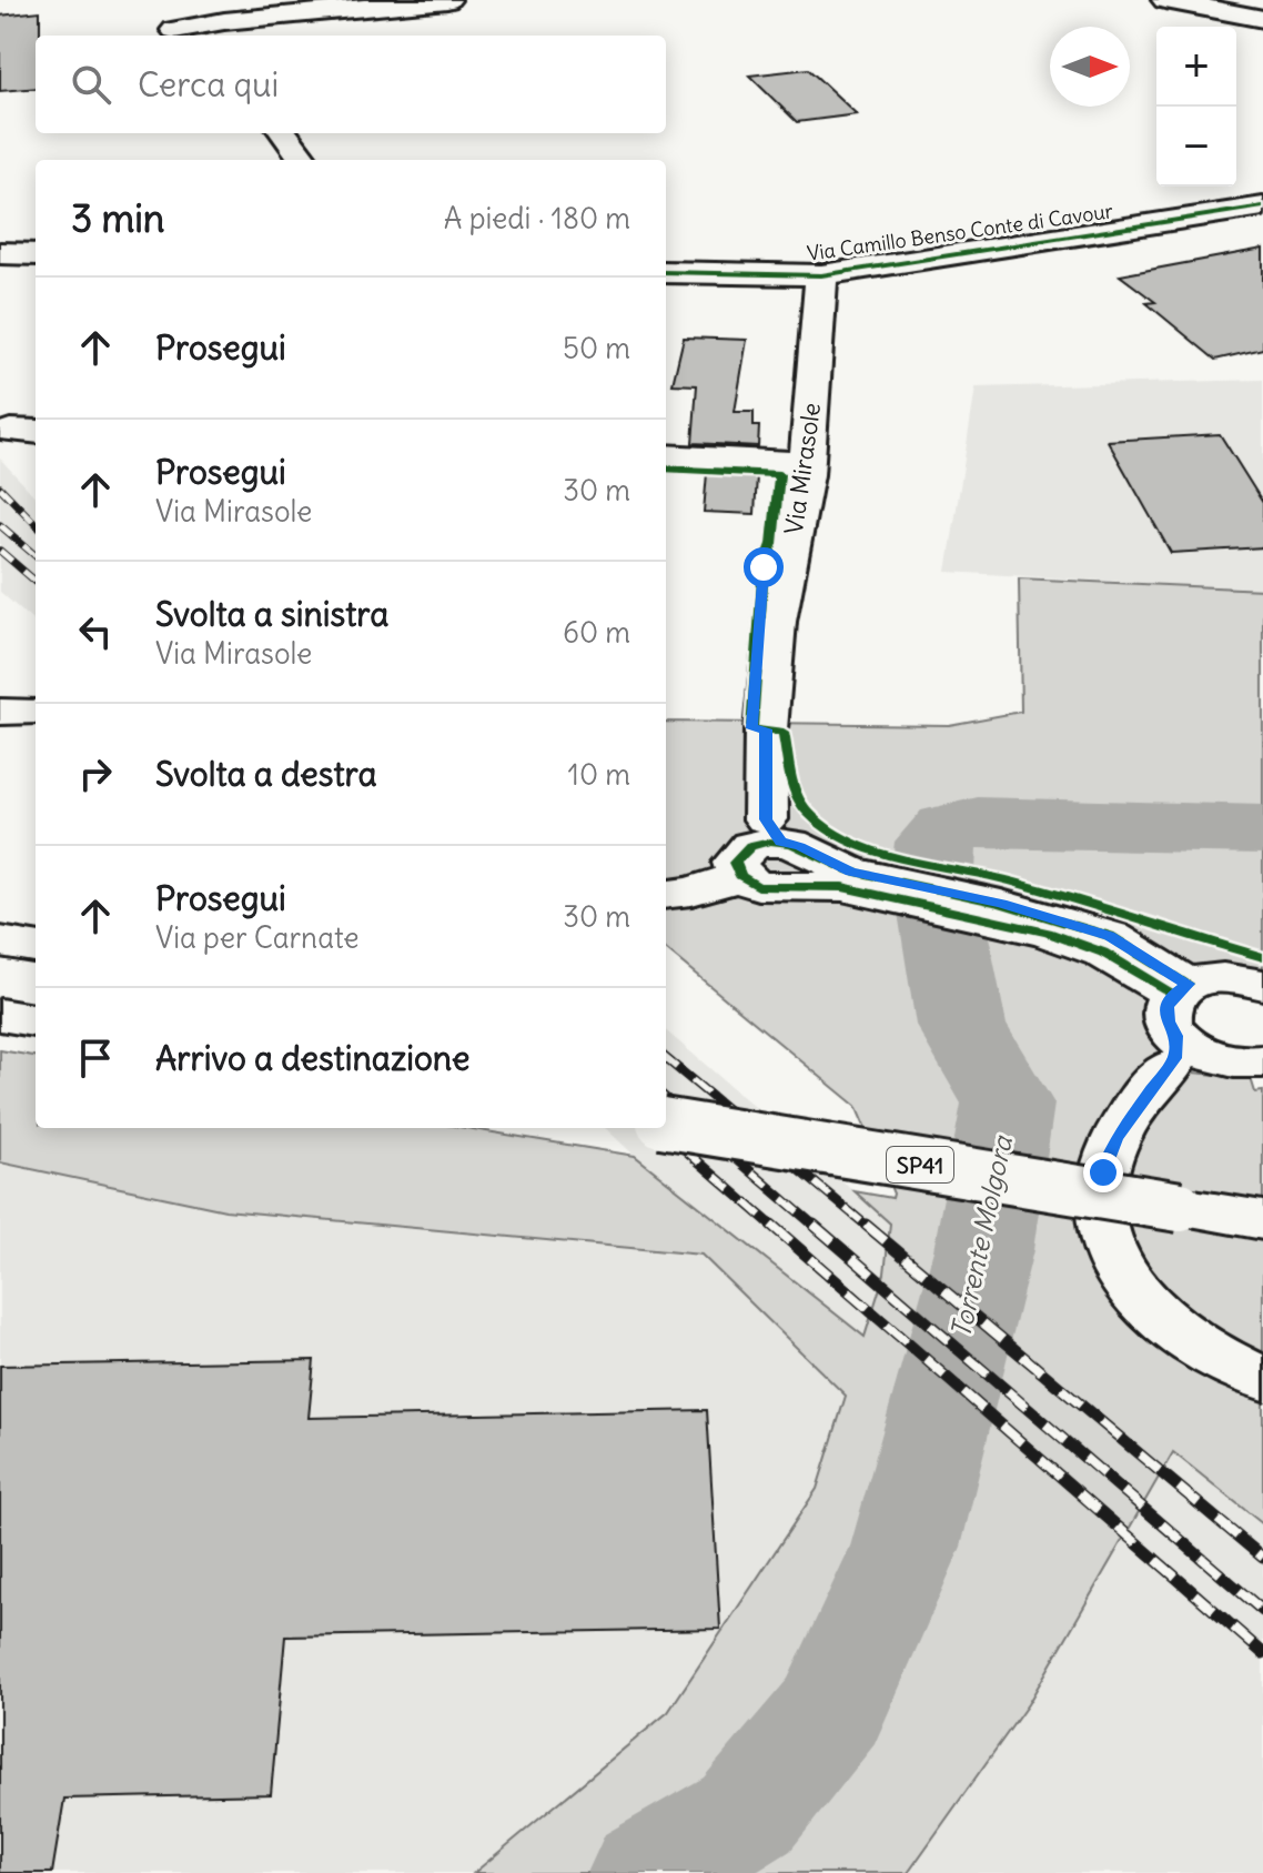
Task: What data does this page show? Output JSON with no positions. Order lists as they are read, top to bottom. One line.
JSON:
{"streets":{"main road":["SP41"],"street":["Via Camillo Benso Conte di Cavour","Via Mirasole"]},"crossings":[["Via Camillo Benso Conte di Cavour","Via Mirasole"]],"water":["Torrente Molgora"],"north":"right","page":{"map_buttons":["+","−"],"search":"Cerca qui","heading":["3 min","A piedi · 180 m"],"list":[["Prosegui","50 m"],["Prosegui","Via Mirasole","30 m"],["Svolta a sinistra","Via Mirasole","60 m"],["Svolta a destra","10 m"],["Prosegui","Via per Carnate","30 m"],"Arrivo a destinazione"]}}
